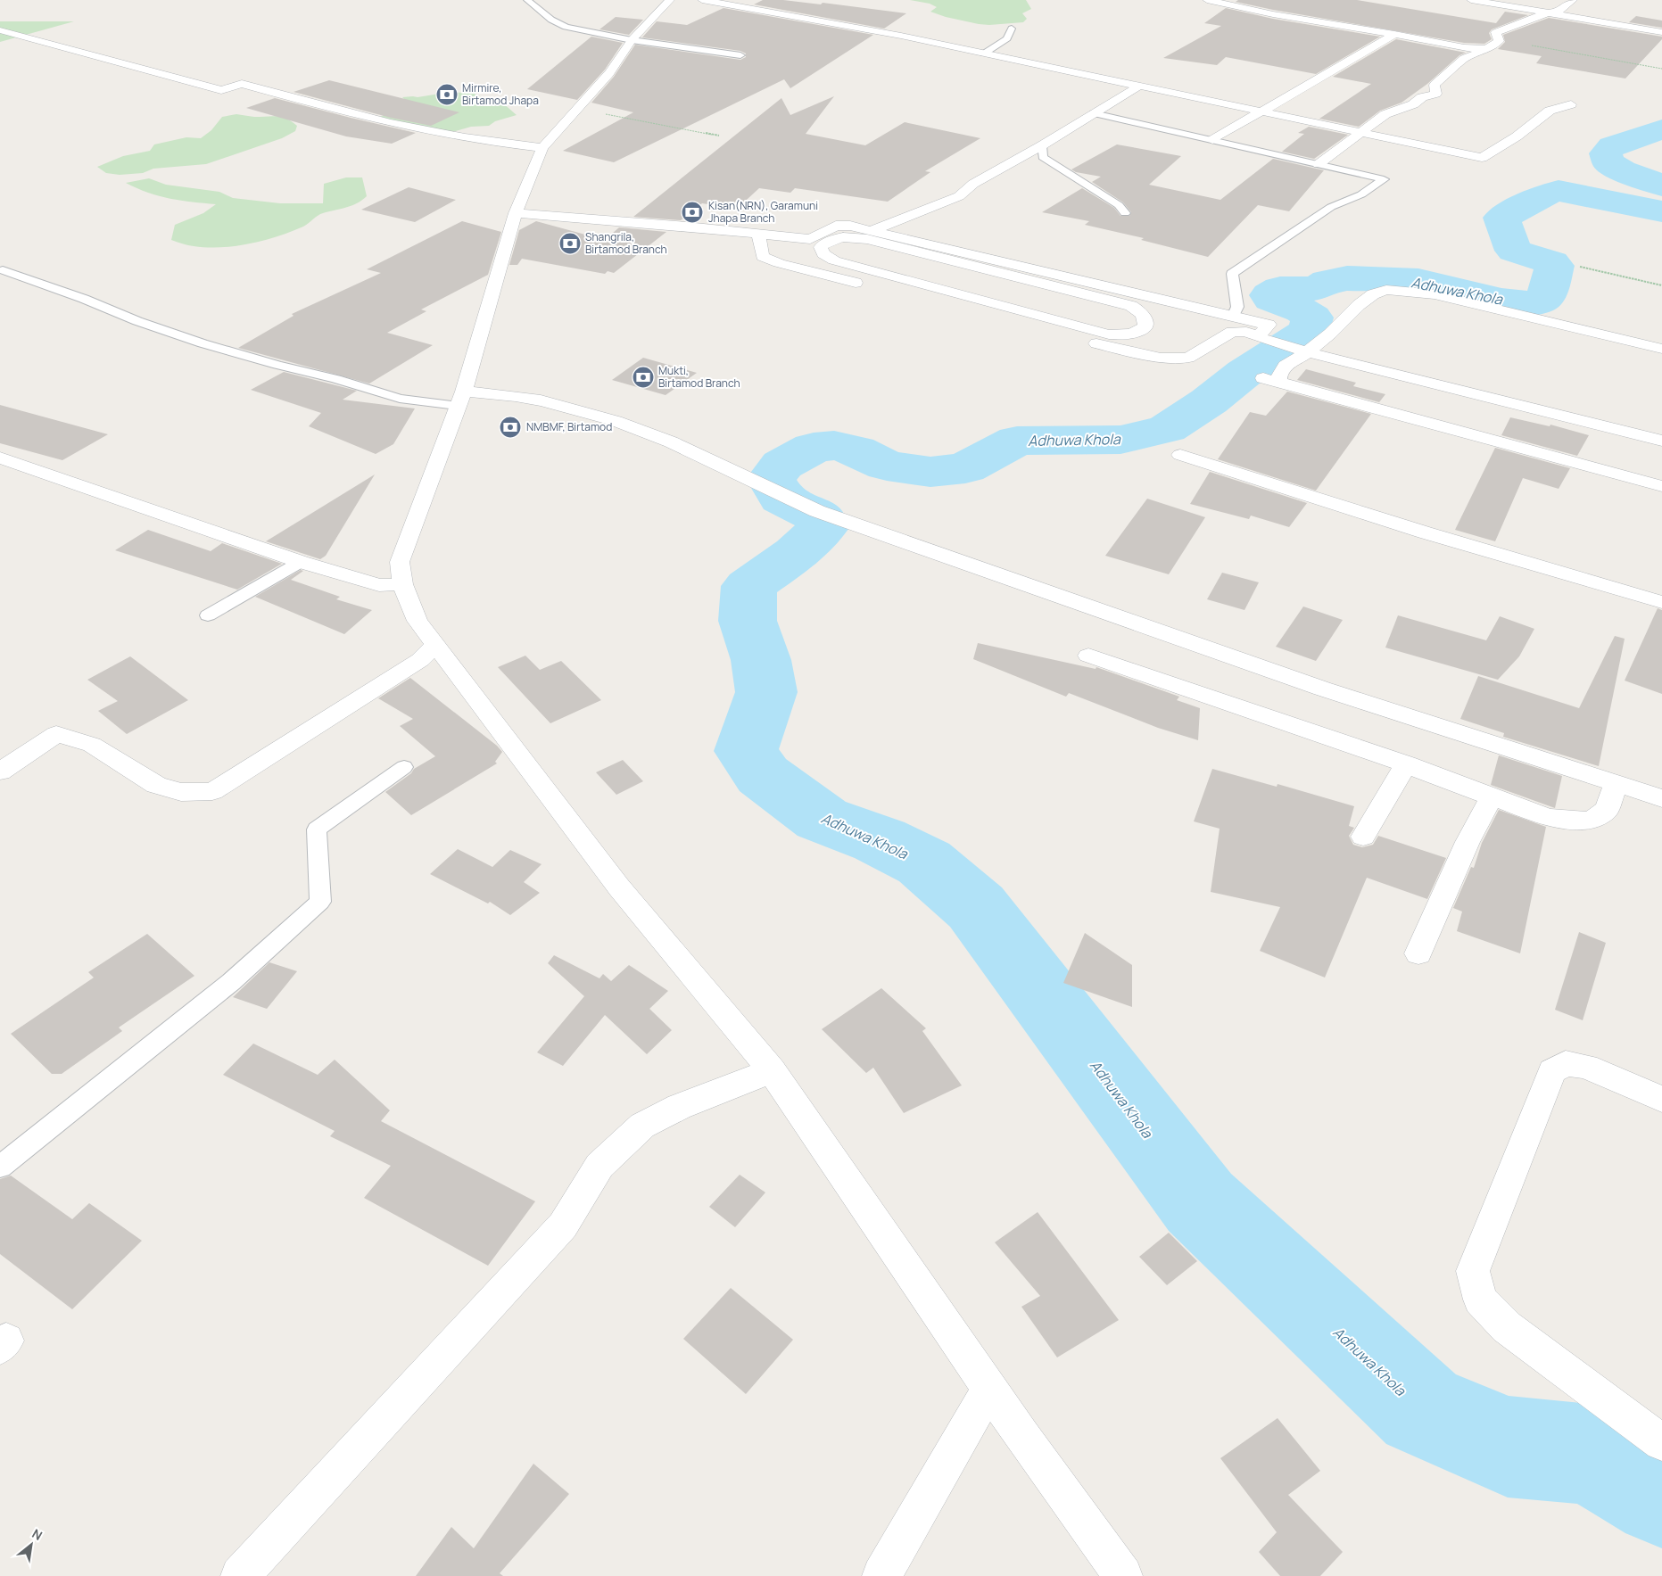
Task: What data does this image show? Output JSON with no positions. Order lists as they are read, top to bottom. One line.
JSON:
{"water":["Adhuwa Khola"],"places":{"bank":["Mirmire, Birtamod Jhapa","Kisan(NRN), Garamuni Jhapa Branch","Shangrila, Birtamod Branch","Mukti, Birtamod Branch","NMBMF, Birtamod"]},"north":"top right"}
